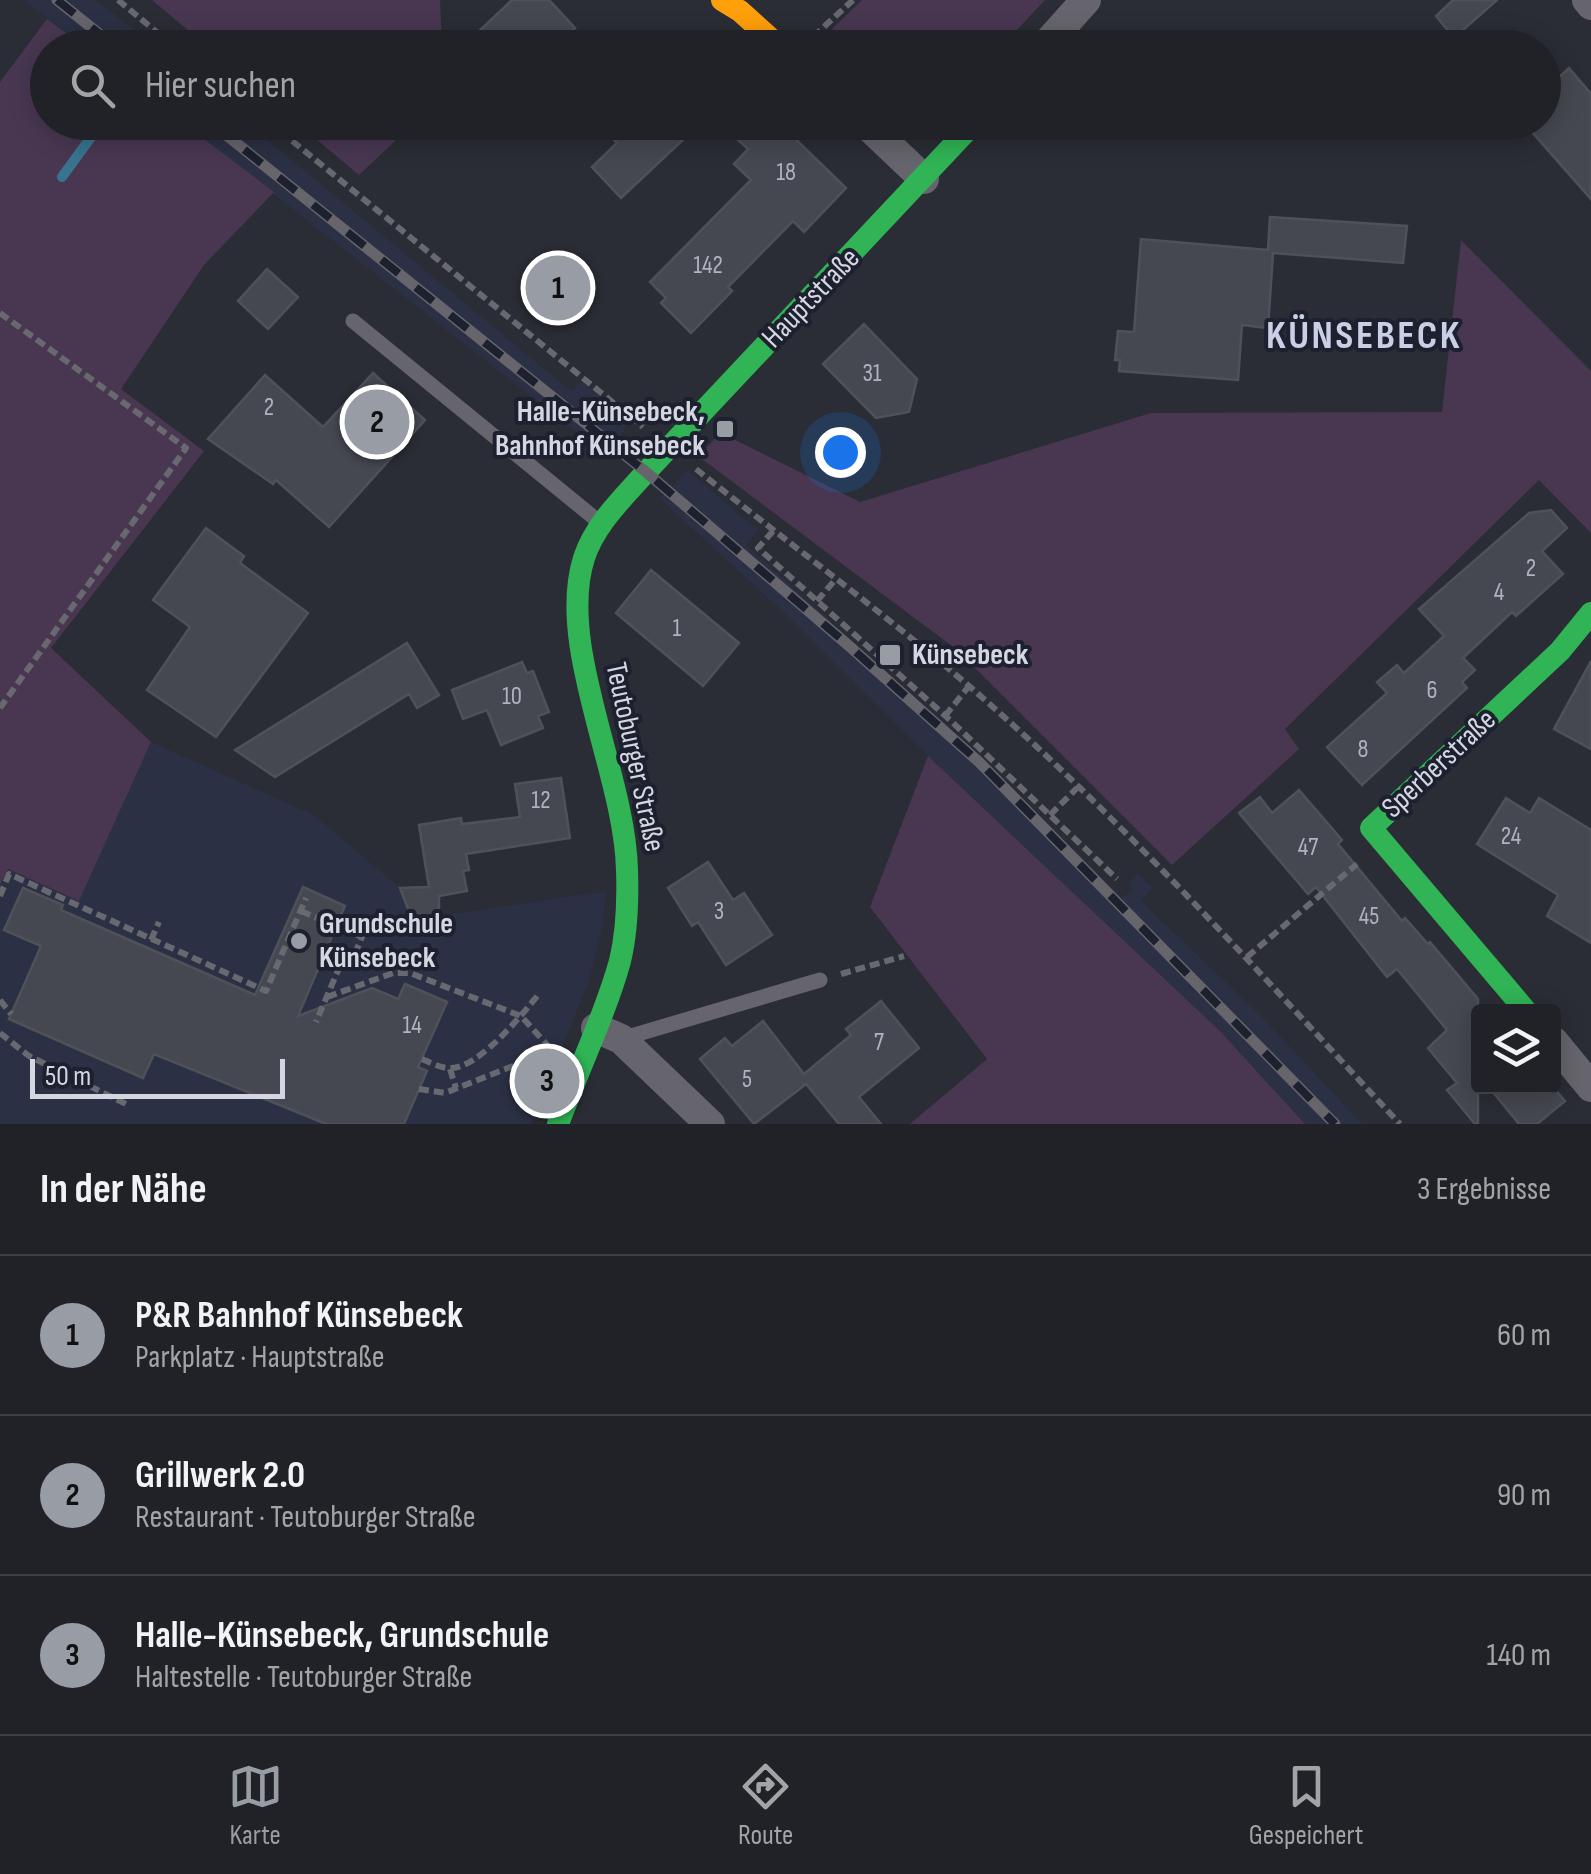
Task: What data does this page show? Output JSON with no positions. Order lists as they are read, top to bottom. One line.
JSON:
{"streets":{"street":["Hauptstraße","Teutoburger Straße","Sperberstraße"]},"crossings":[["Hauptstraße","Teutoburger Straße"]],"districts":["KÜNSEBECK"],"places":{"transit":["Halle-Künsebeck, Bahnhof Künsebeck","Künsebeck"],"other":["Grundschule Künsebeck"]},"house_numbers":["18","142","31","2","2","4","1","6","10","8","12","24","47","3","45","14","7","5"],"scale_bar":"50 m","page":{"search":"Hier suchen","pins":["1","2","3"],"scale":"50 m","heading":["In der Nähe","3 Ergebnisse"],"list":[{"mark":"1","name":"P&R Bahnhof Künsebeck","note":"Parkplatz · Hauptstraße","value":"60 m"},{"mark":"2","name":"Grillwerk 2.0","note":"Restaurant · Teutoburger Straße","value":"90 m"},{"mark":"3","name":"Halle-Künsebeck, Grundschule","note":"Haltestelle · Teutoburger Straße","value":"140 m"}],"nav":["Karte","Route","Gespeichert"]}}
